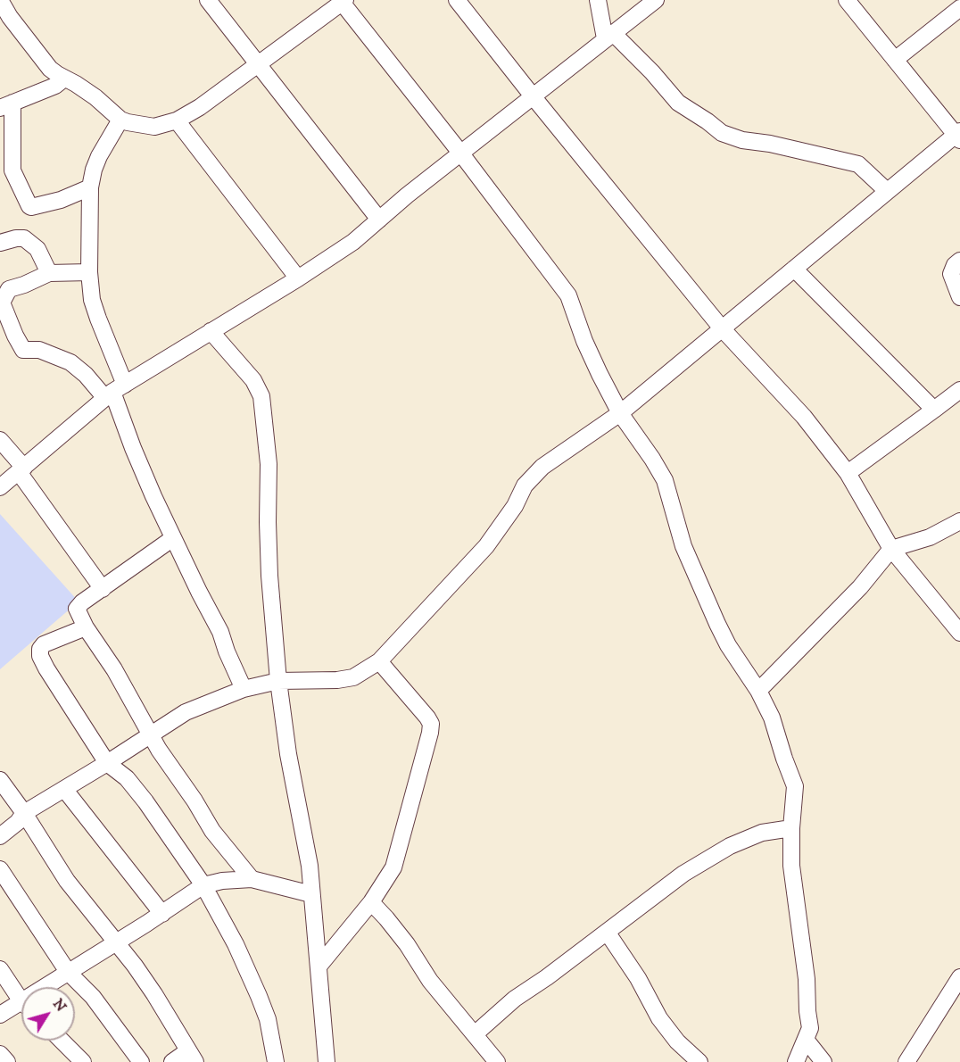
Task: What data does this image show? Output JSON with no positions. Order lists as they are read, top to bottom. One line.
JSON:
{"north":"top right"}
